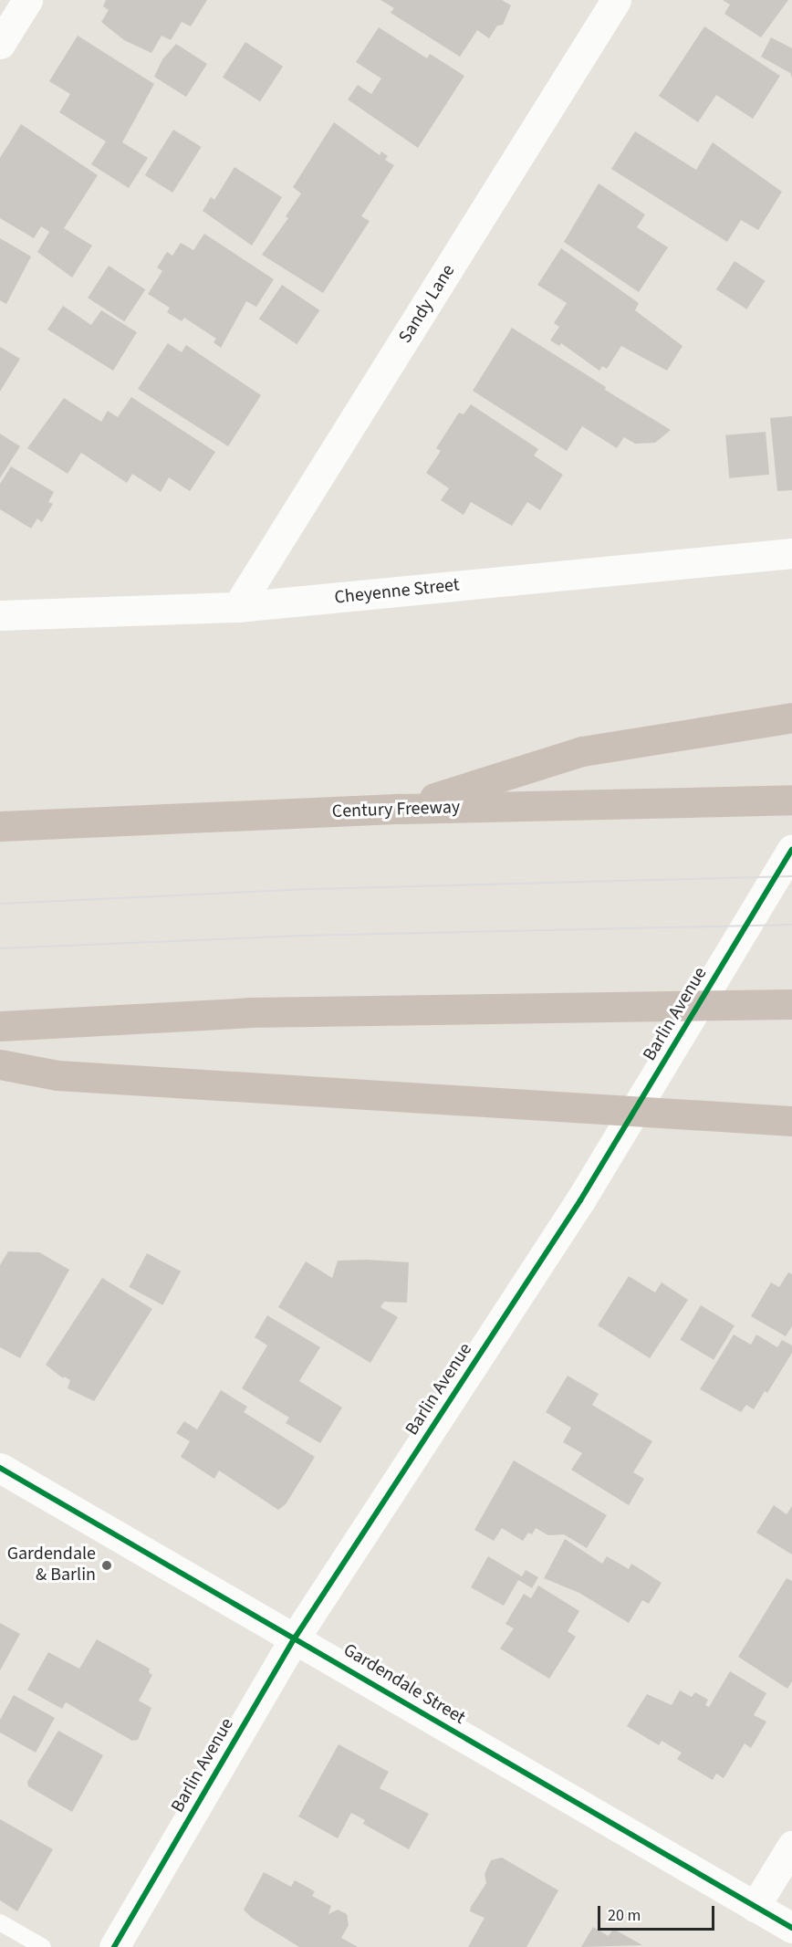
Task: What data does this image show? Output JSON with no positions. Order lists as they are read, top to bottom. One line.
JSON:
{"streets":{"highway":["Century Freeway"],"street":["Sandy Lane","Cheyenne Street","Barlin Avenue","Gardendale Street"]},"crossings":[["Sandy Lane","Cheyenne Street"],["Barlin Avenue","Gardendale Street"]],"places":["Gardendale & Barlin"],"scale_bar":"20 m"}
